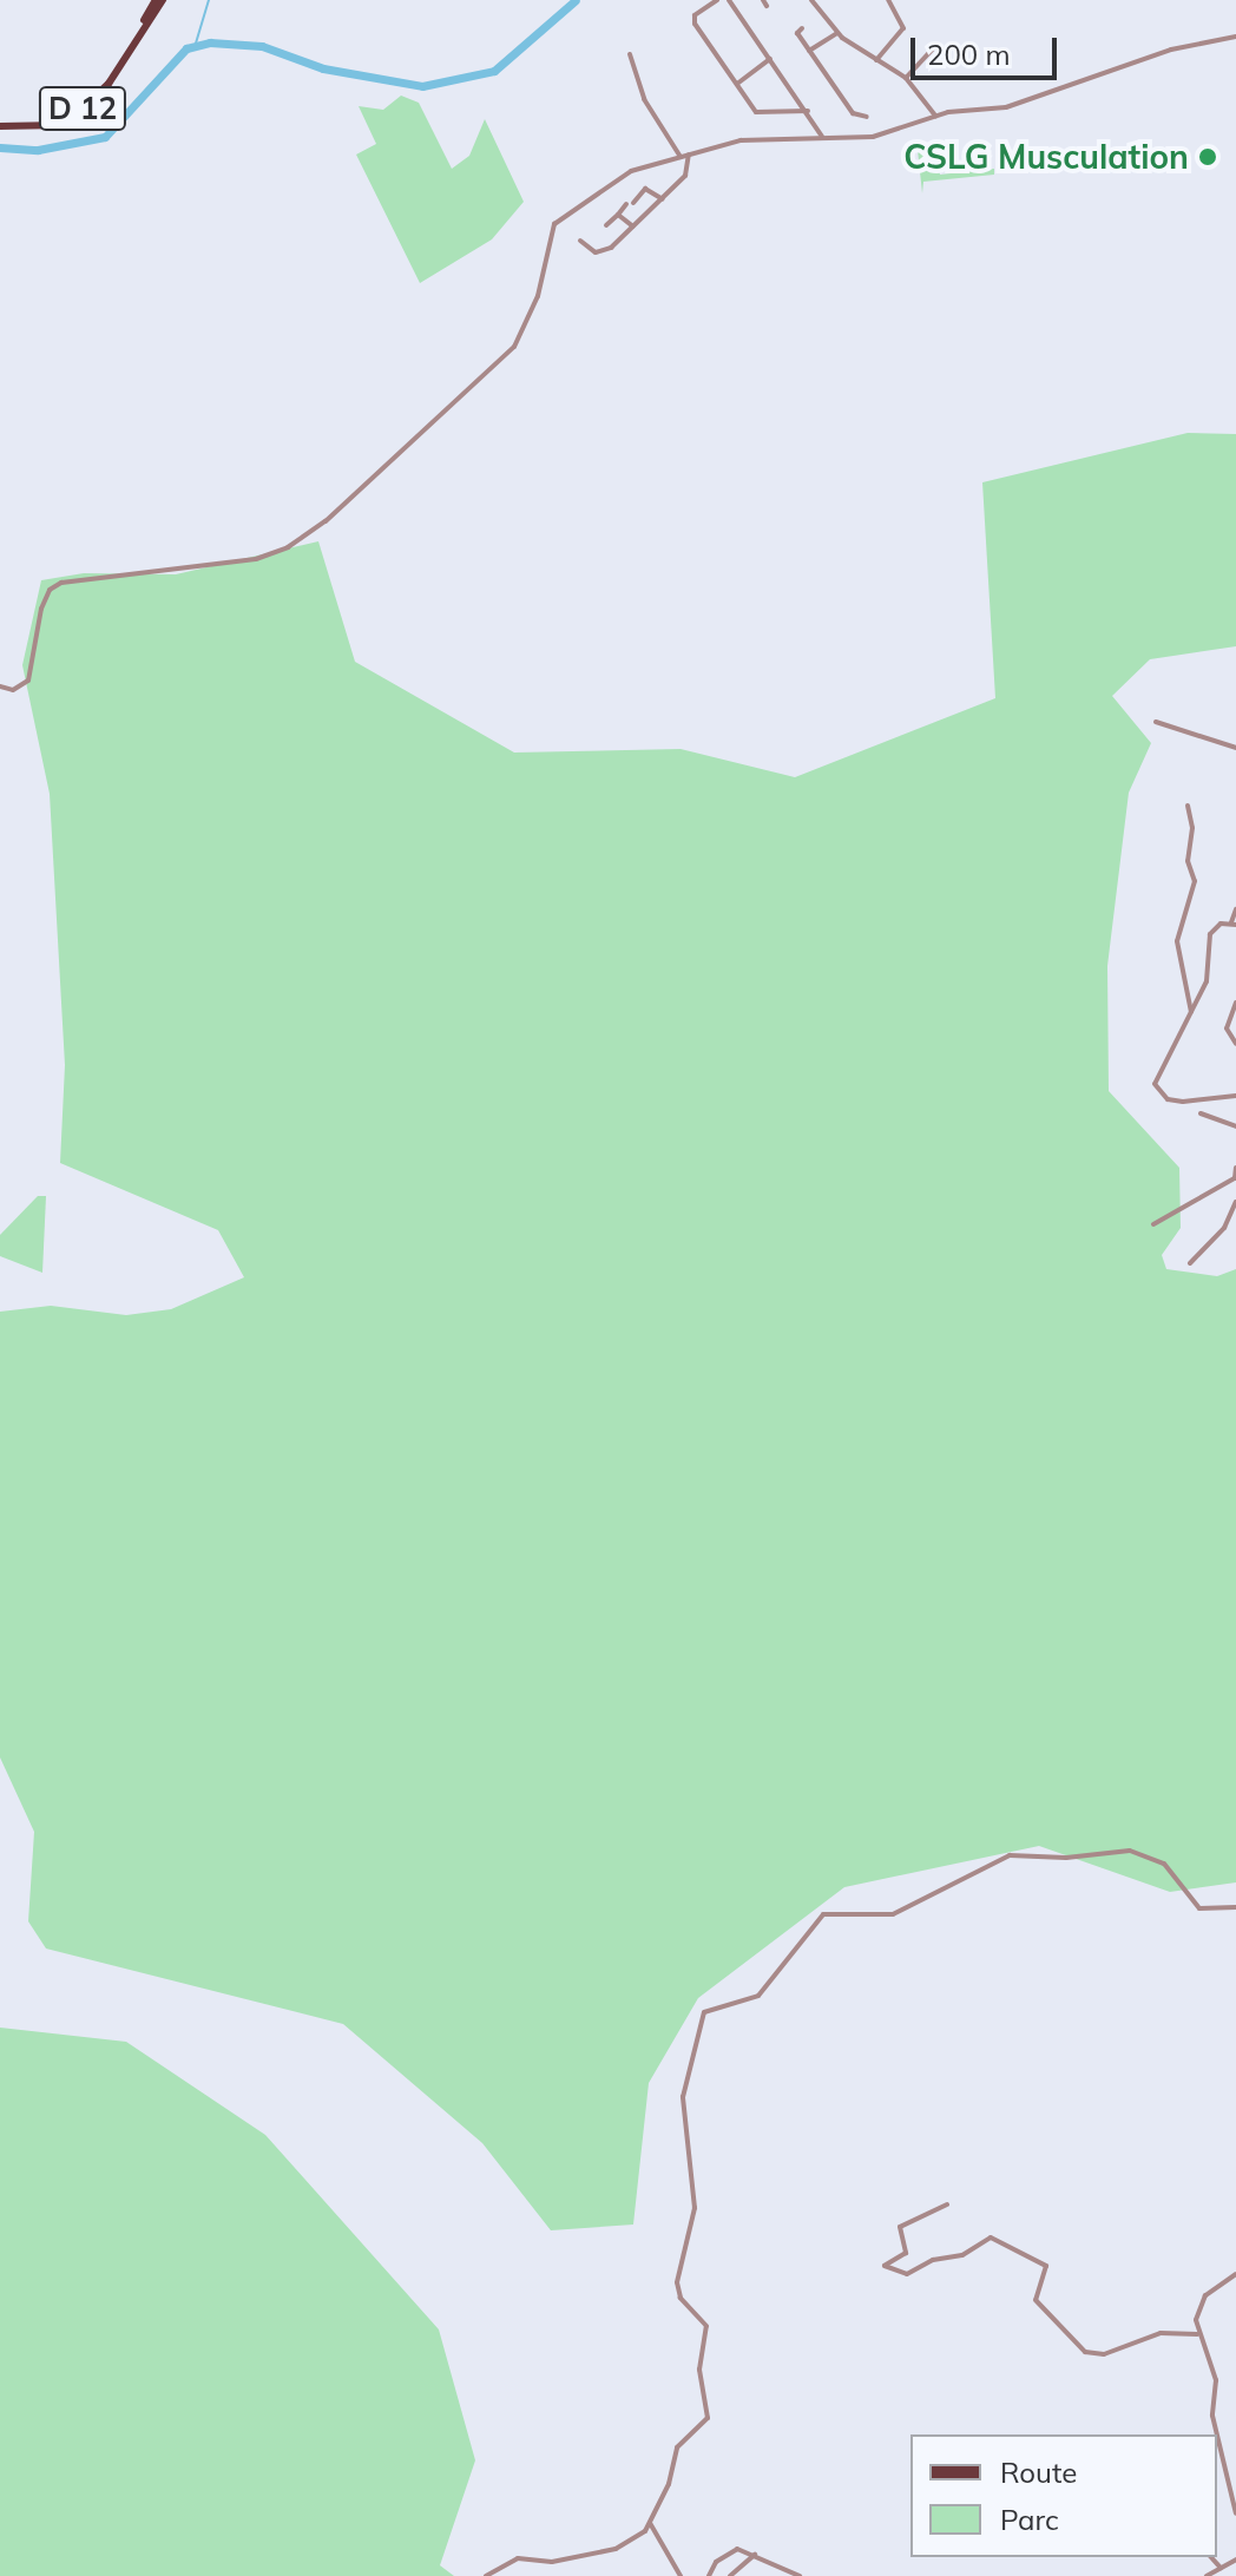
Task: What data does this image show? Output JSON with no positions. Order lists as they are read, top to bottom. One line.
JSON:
{"streets":{"main road":["D 12"]},"places":["CSLG Musculation"],"legend":["Route","Parc"],"scale_bar":"200 m"}
